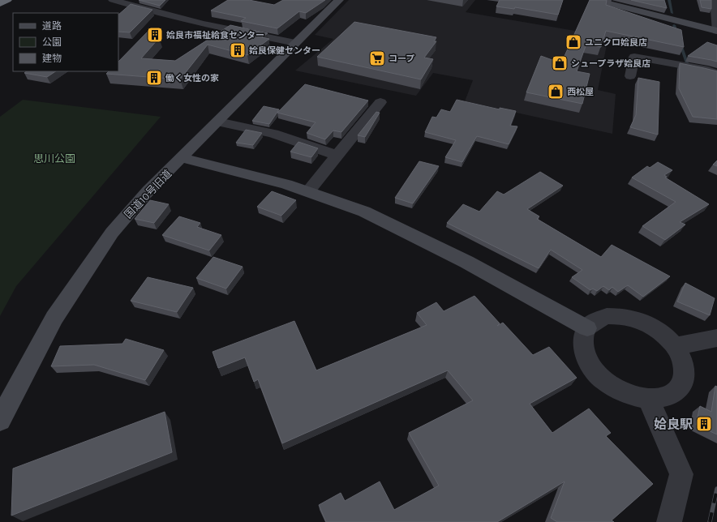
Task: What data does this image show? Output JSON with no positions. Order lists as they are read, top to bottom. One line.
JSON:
{"streets":{"street":["国道10号旧道"]},"parks":["思川公園"],"places":{"building":["姶良市福祉給食センター","姶良保健センター","働く女性の家","姶良駅"],"shop":["ユニクロ姶良店","シュープラザ姶良店","西松屋"],"supermarket":["コープ"]},"legend":["道路","公園","建物"]}
